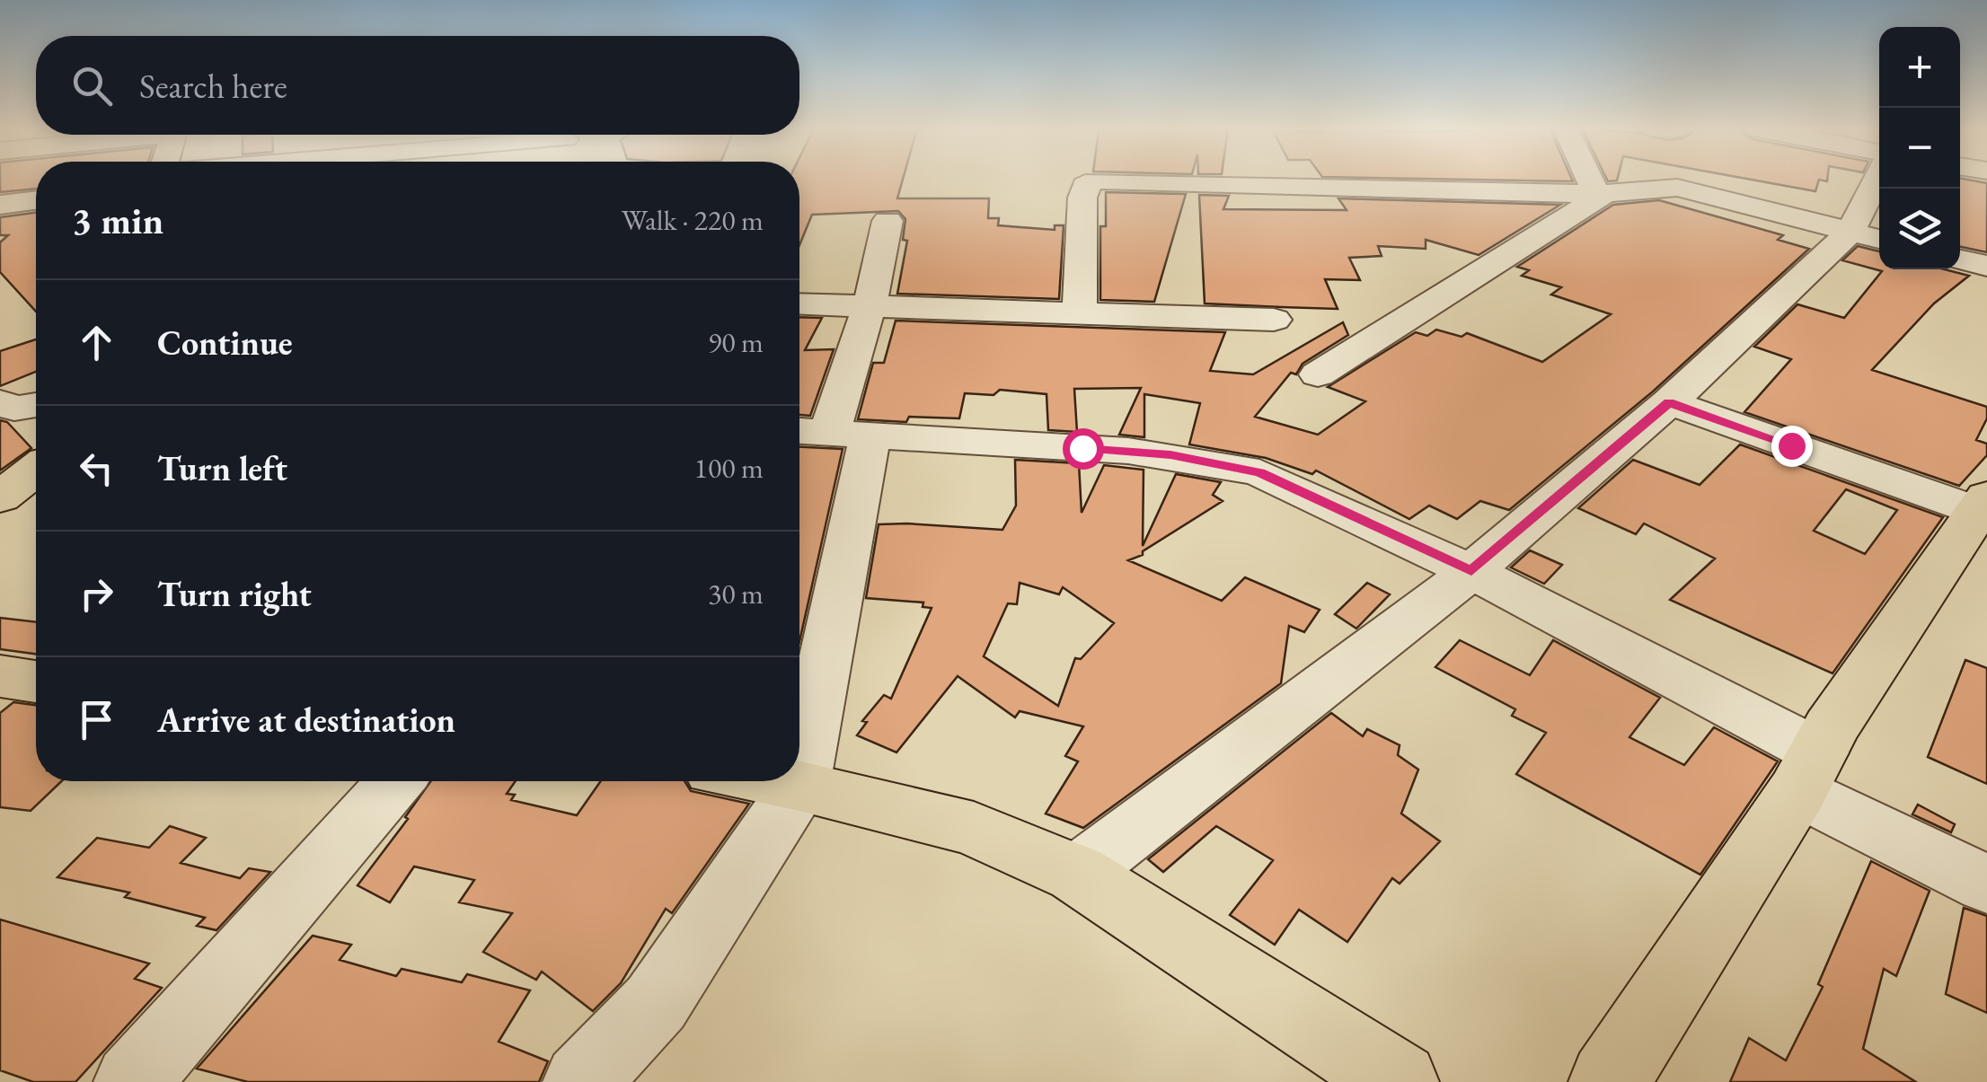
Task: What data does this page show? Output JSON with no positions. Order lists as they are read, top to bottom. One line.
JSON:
{"page":{"map_buttons":["+","−"],"search":"Search here","heading":["3 min","Walk · 220 m"],"list":[["Continue","90 m"],["Turn left","100 m"],["Turn right","30 m"],"Arrive at destination"]}}
